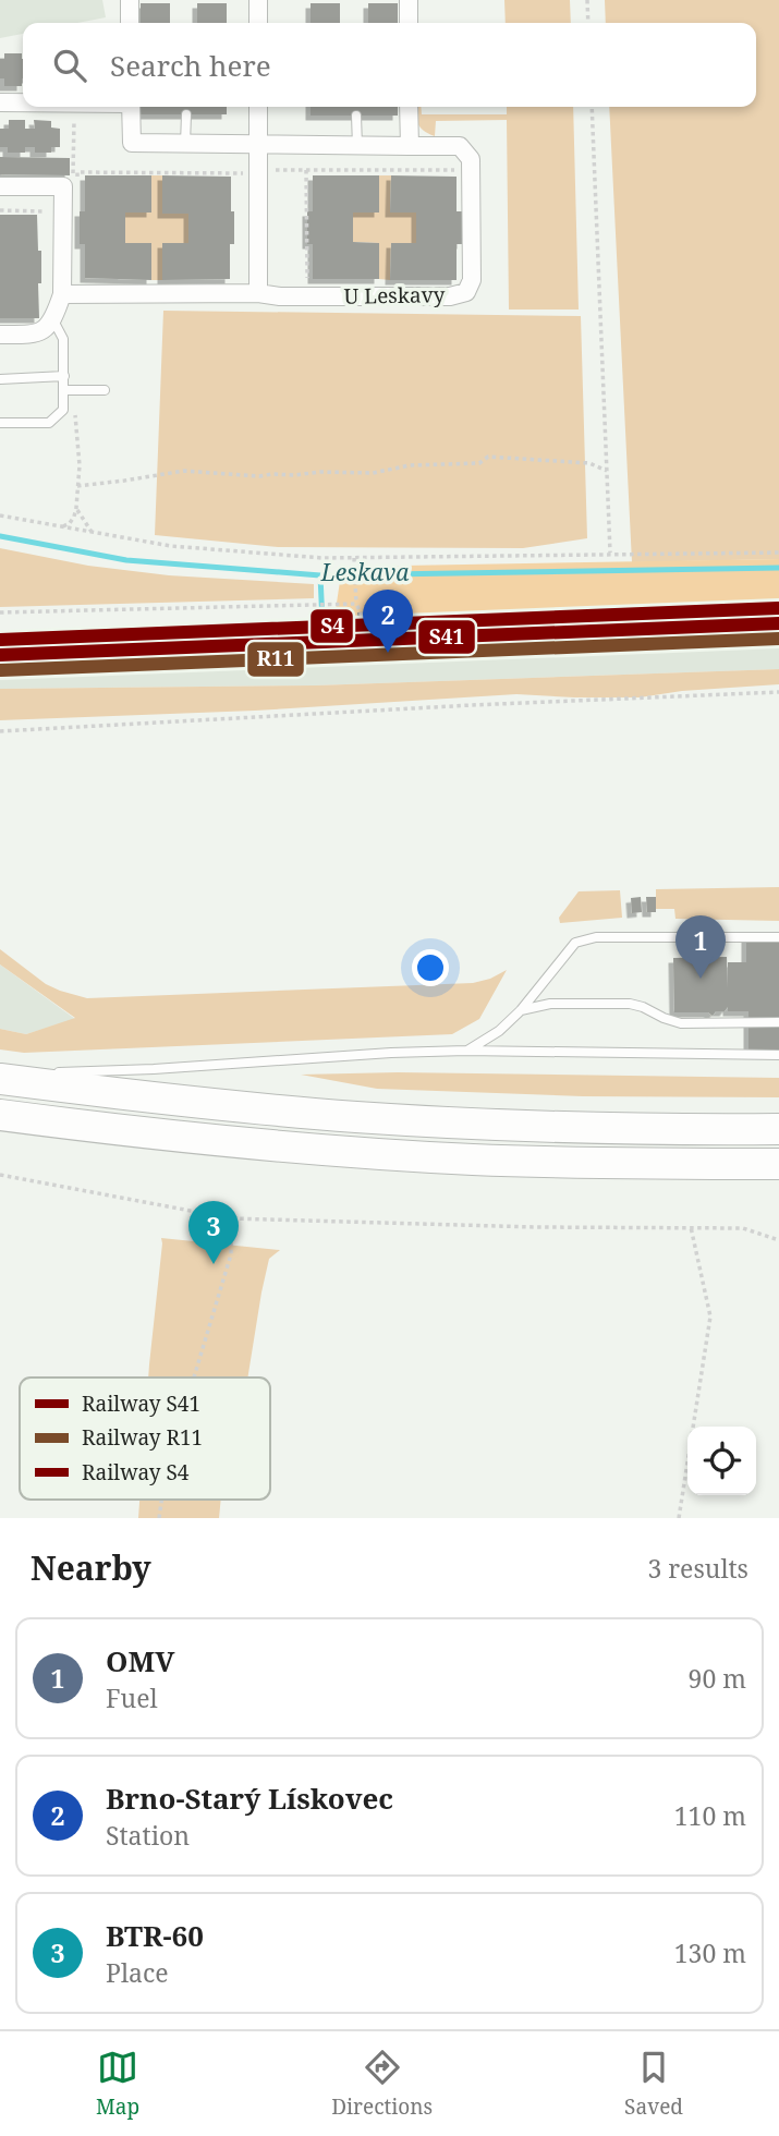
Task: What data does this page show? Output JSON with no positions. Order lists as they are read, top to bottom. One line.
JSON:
{"streets":{"street":["U Leskavy"]},"water":["Leskava"],"lines":["rail line S4","rail line S41","rail line R11"],"legend":["Railway S41","Railway R11","Railway S4"],"page":{"search":"Search here","pins":["2","1","3"],"heading":["Nearby","3 results"],"list":[{"mark":"1","name":"OMV","note":"Fuel","value":"90 m"},{"mark":"2","name":"Brno-Starý Lískovec","note":"Station","value":"110 m"},{"mark":"3","name":"BTR-60","note":"Place","value":"130 m"}],"nav":["Map","Directions","Saved"]}}
